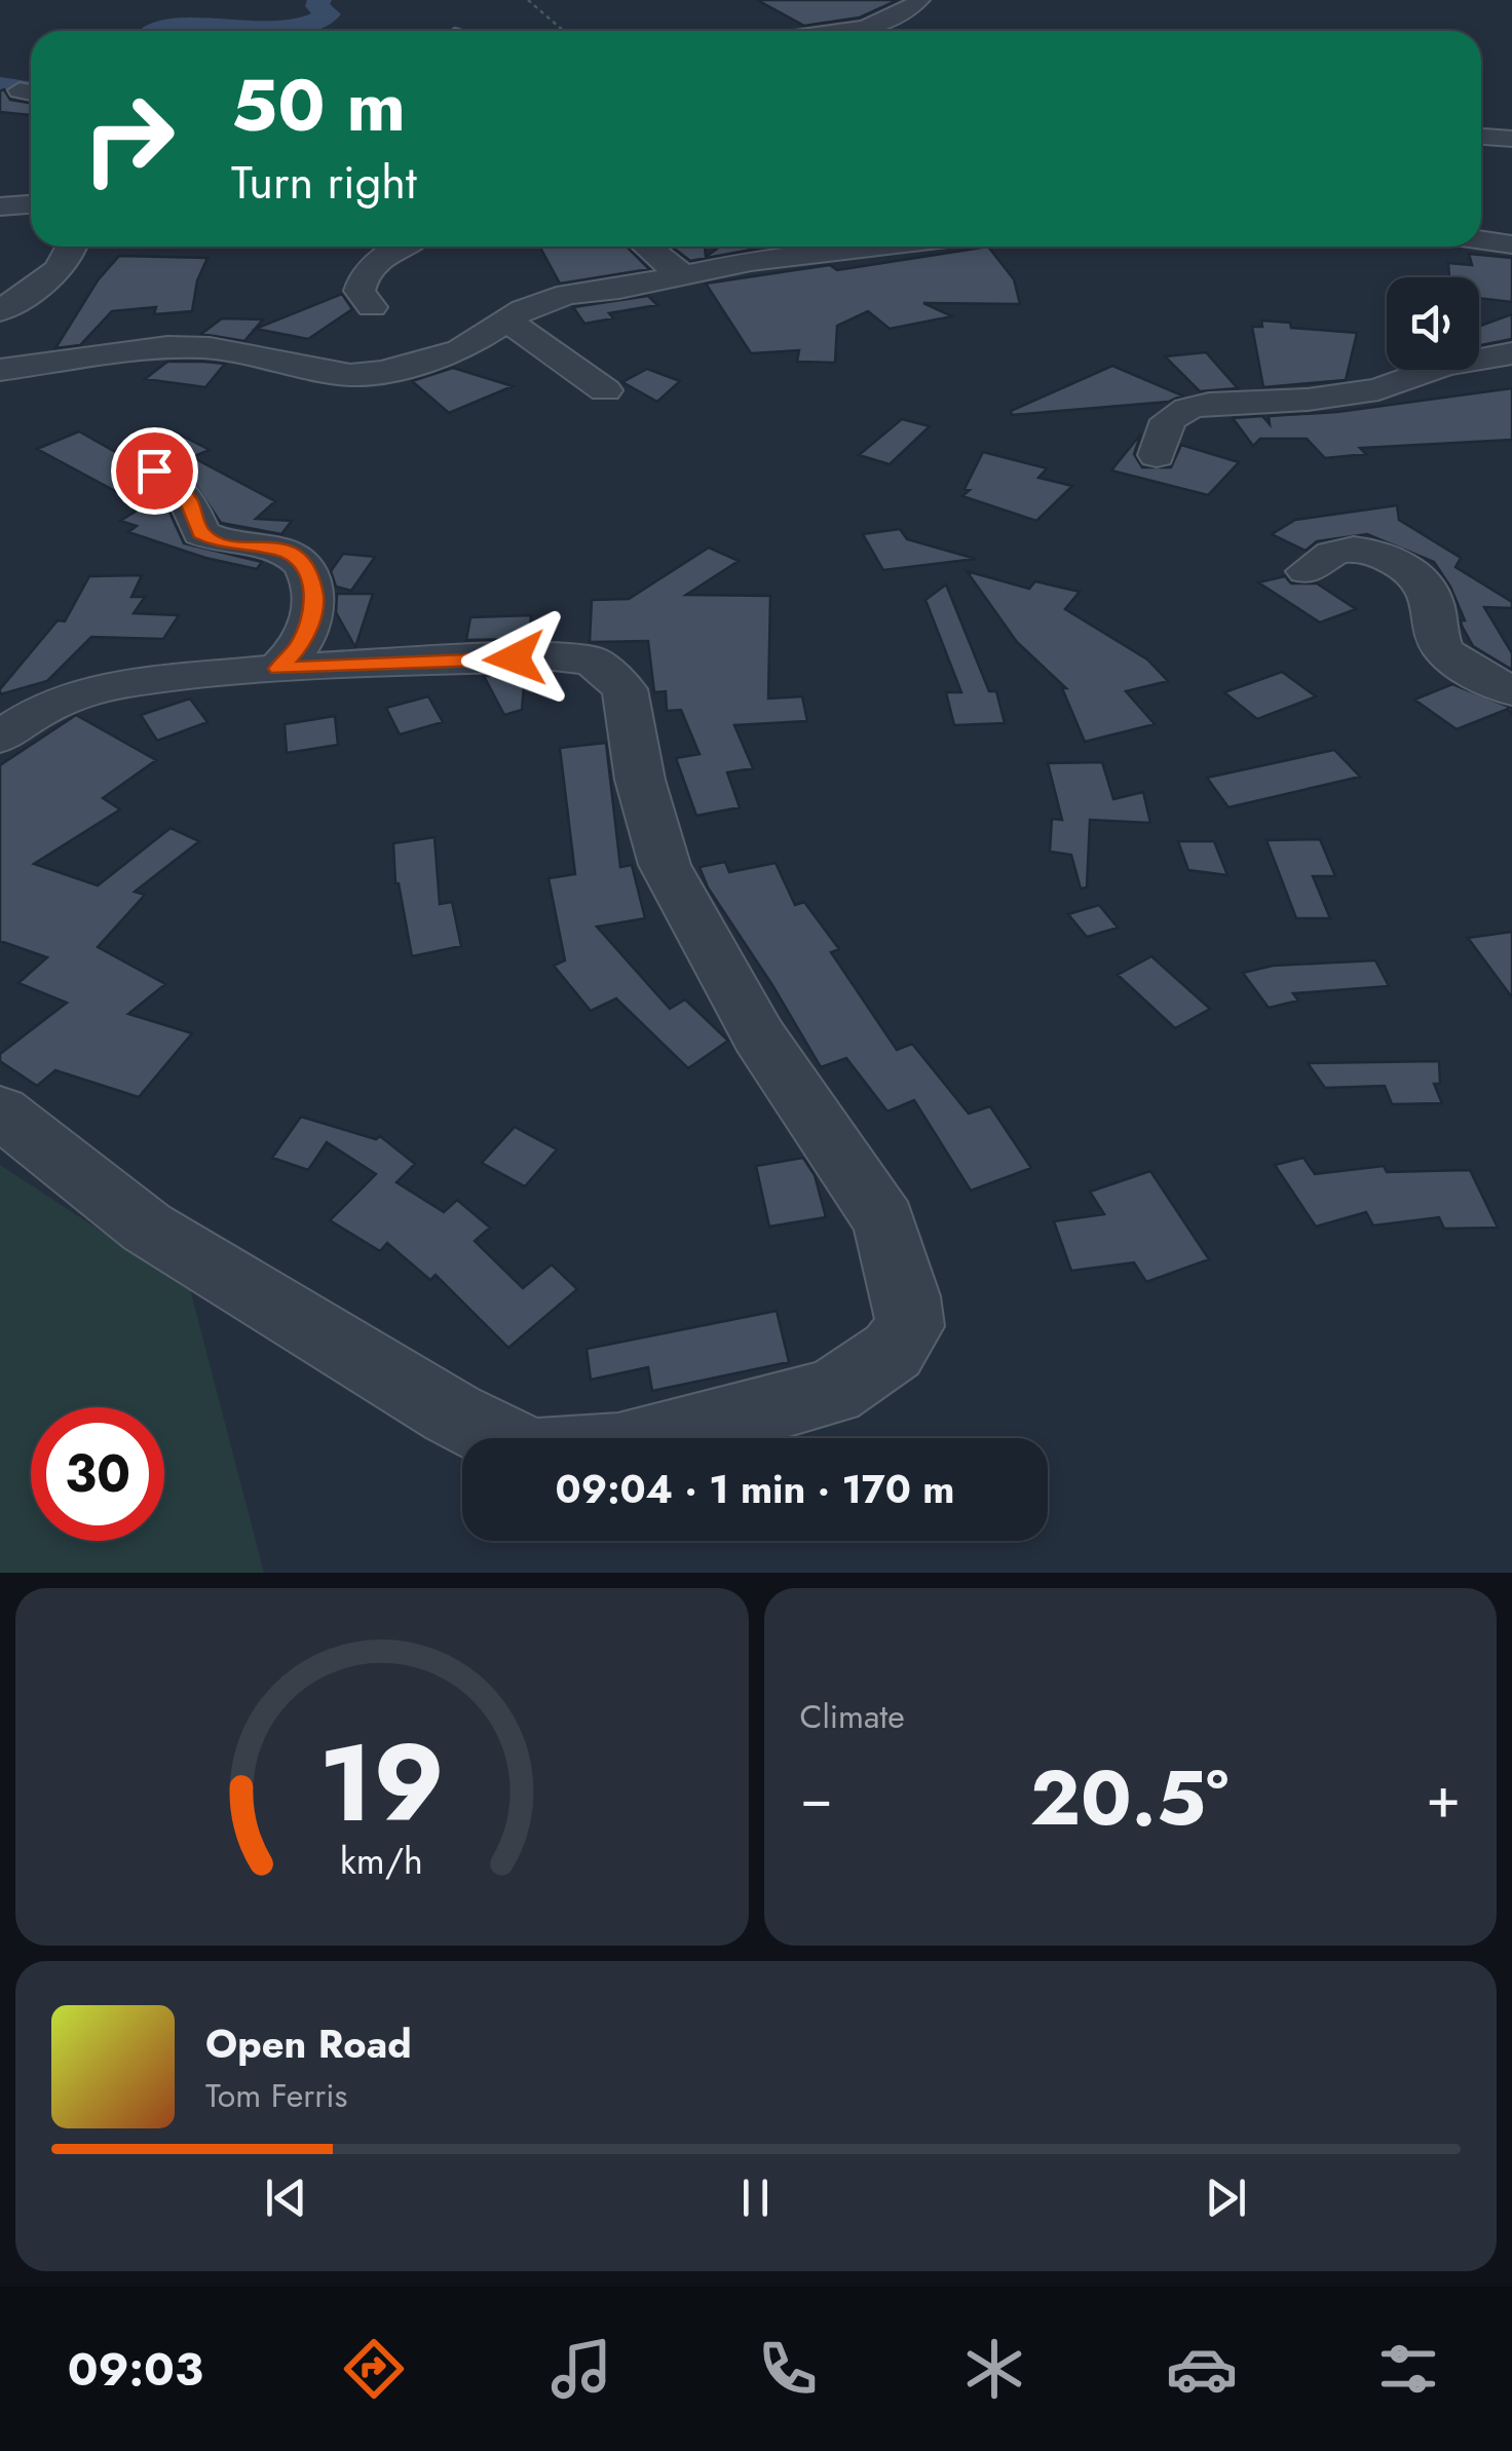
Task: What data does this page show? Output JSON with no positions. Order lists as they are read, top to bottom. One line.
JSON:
{"page":{"turn":["50 m","Turn right"],"limit":"30","trip":"09:04 · 1 min · 170 m","tile":"Climate","heat":["−","20.5°","+"],"song":["Open Road","Tom Ferris"],"tabs":"09:03","gauge":["19","km/h"]}}
